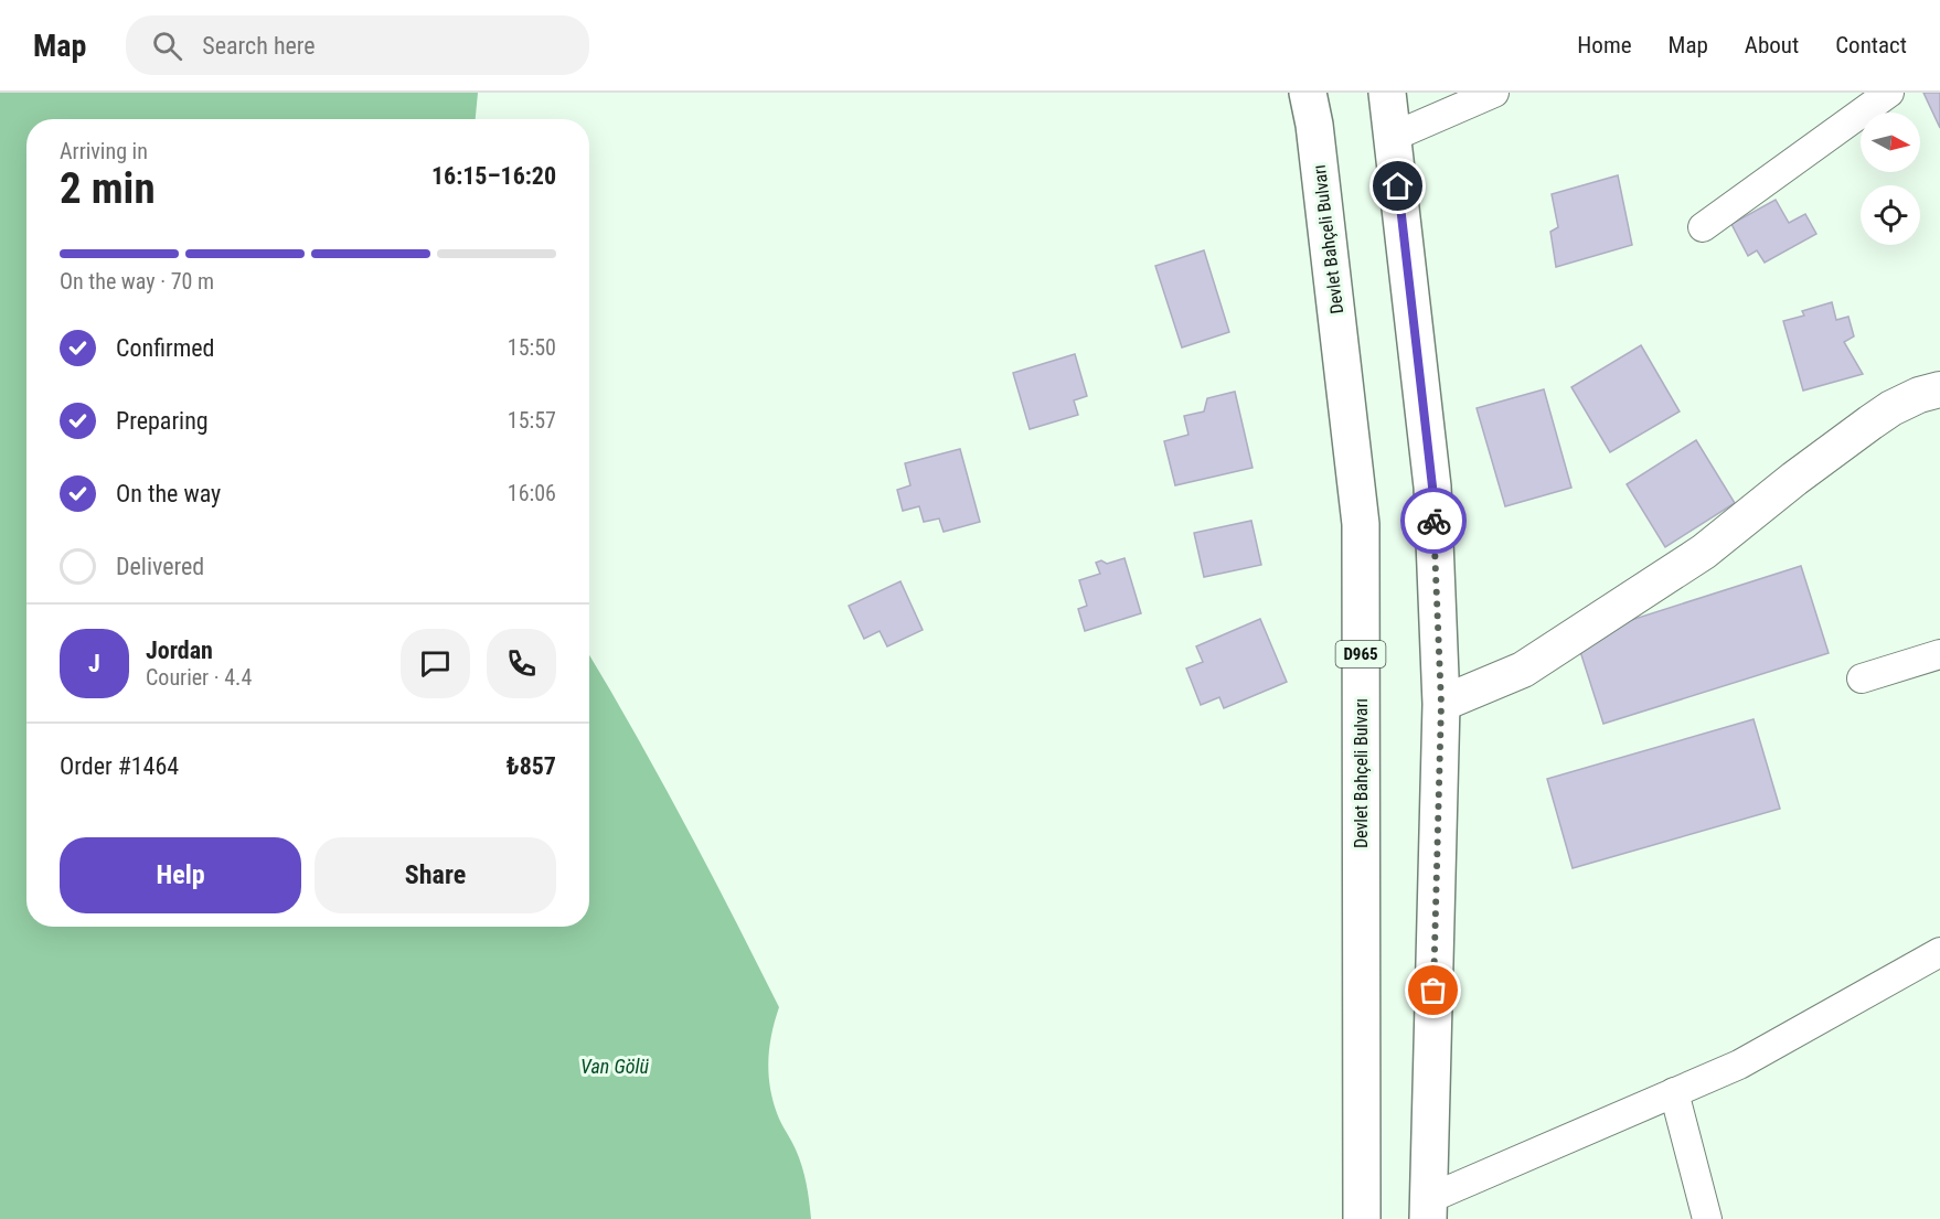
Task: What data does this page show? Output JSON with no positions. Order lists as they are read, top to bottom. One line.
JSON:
{"streets":{"highway":["Devlet Bahçeli Bulvarı","D965"]},"water":["Van Gölü"],"north":"right","page":{"header":"Map","search":"Search here","nav":["Home","Map","About","Contact"],"heading":["2 min","Arriving in","16:15–16:20"],"panel":["Jordan","Courier · 4.4","Order #1464","₺857"],"bar":"On the way · 70 m","list":[["Confirmed","15:50"],["Preparing","15:57"],["On the way","16:06"],"Delivered"],"round":"J","buttons":["Help","Share"]}}
